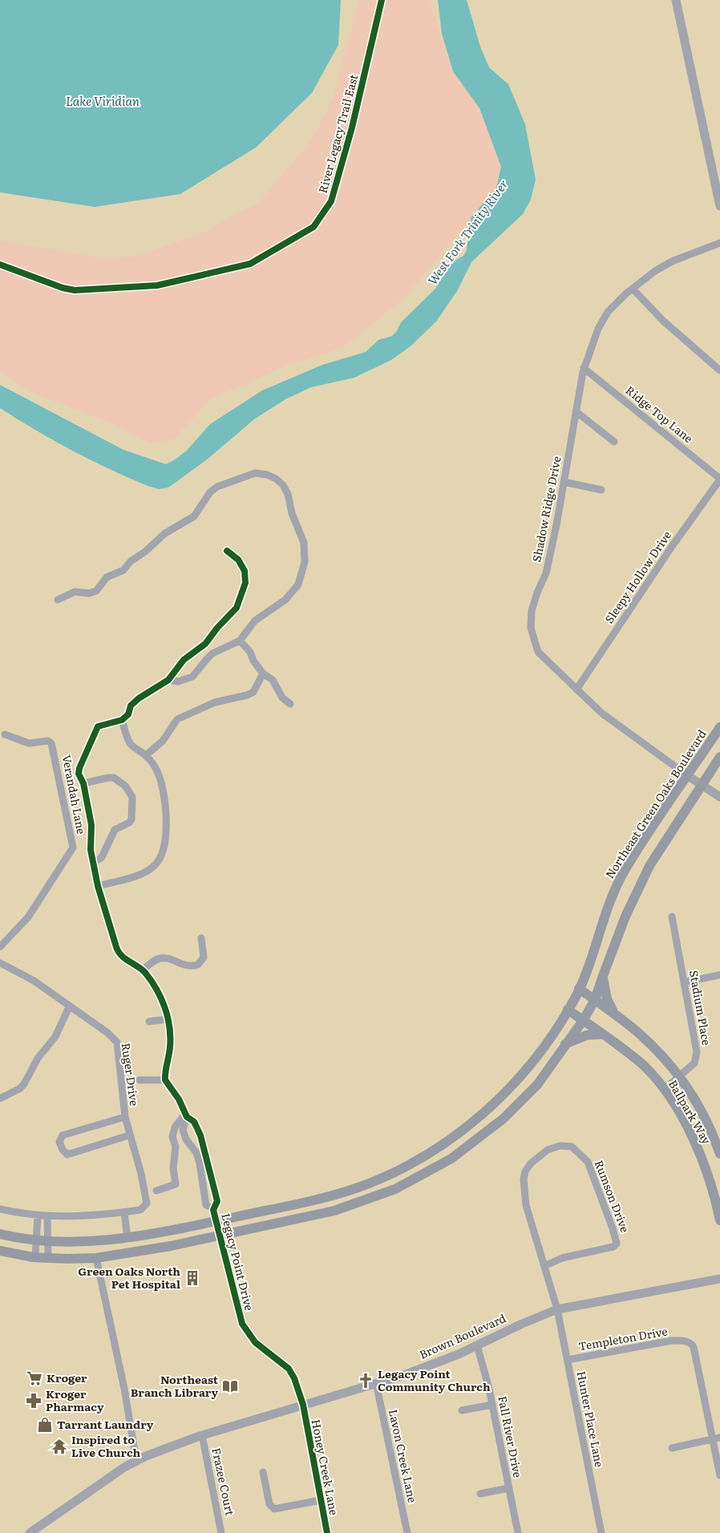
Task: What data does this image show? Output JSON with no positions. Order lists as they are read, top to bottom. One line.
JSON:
{"streets":{"main road":["Northeast Green Oaks Boulevard","Ballpark Way"],"street":["Ridge Top Lane","Shadow Ridge Drive","Sleepy Hollow Drive","Verandah Lane","Stadium Place","Ruger Drive","Rumson Drive","Legacy Point Drive","Brown Boulevard","Templeton Drive","Hunter Place Lane","Fall River Drive","Lavon Creek Lane","Honey Creek Lane","Frazee Court"],"cycle path":["River Legacy Trail East"]},"crossings":[["Ridge Top Lane","Shadow Ridge Drive"],["Ridge Top Lane","Sleepy Hollow Drive"],["Shadow Ridge Drive","Sleepy Hollow Drive"],["Shadow Ridge Drive","Northeast Green Oaks Boulevard"],["Northeast Green Oaks Boulevard","Ballpark Way"],["Northeast Green Oaks Boulevard","Legacy Point Drive"],["Stadium Place","Ballpark Way"],["Rumson Drive","Hunter Place Lane"],["Legacy Point Drive","Brown Boulevard"],["Legacy Point Drive","Honey Creek Lane"],["Brown Boulevard","Hunter Place Lane"],["Brown Boulevard","Fall River Drive"],["Brown Boulevard","Lavon Creek Lane"],["Brown Boulevard","Honey Creek Lane"],["Brown Boulevard","Frazee Court"],["Templeton Drive","Hunter Place Lane"]],"water":["Lake Viridian","West Fork Trinity River"],"places":{"building":["Green Oaks North Pet Hospital"],"supermarket":["Kroger"],"church":["Legacy Point Community Church"],"library":["Northeast Branch Library"],"pharmacy":["Kroger Pharmacy"],"shop":["Tarrant Laundry"],"temple":["Inspired to Live Church"]}}
